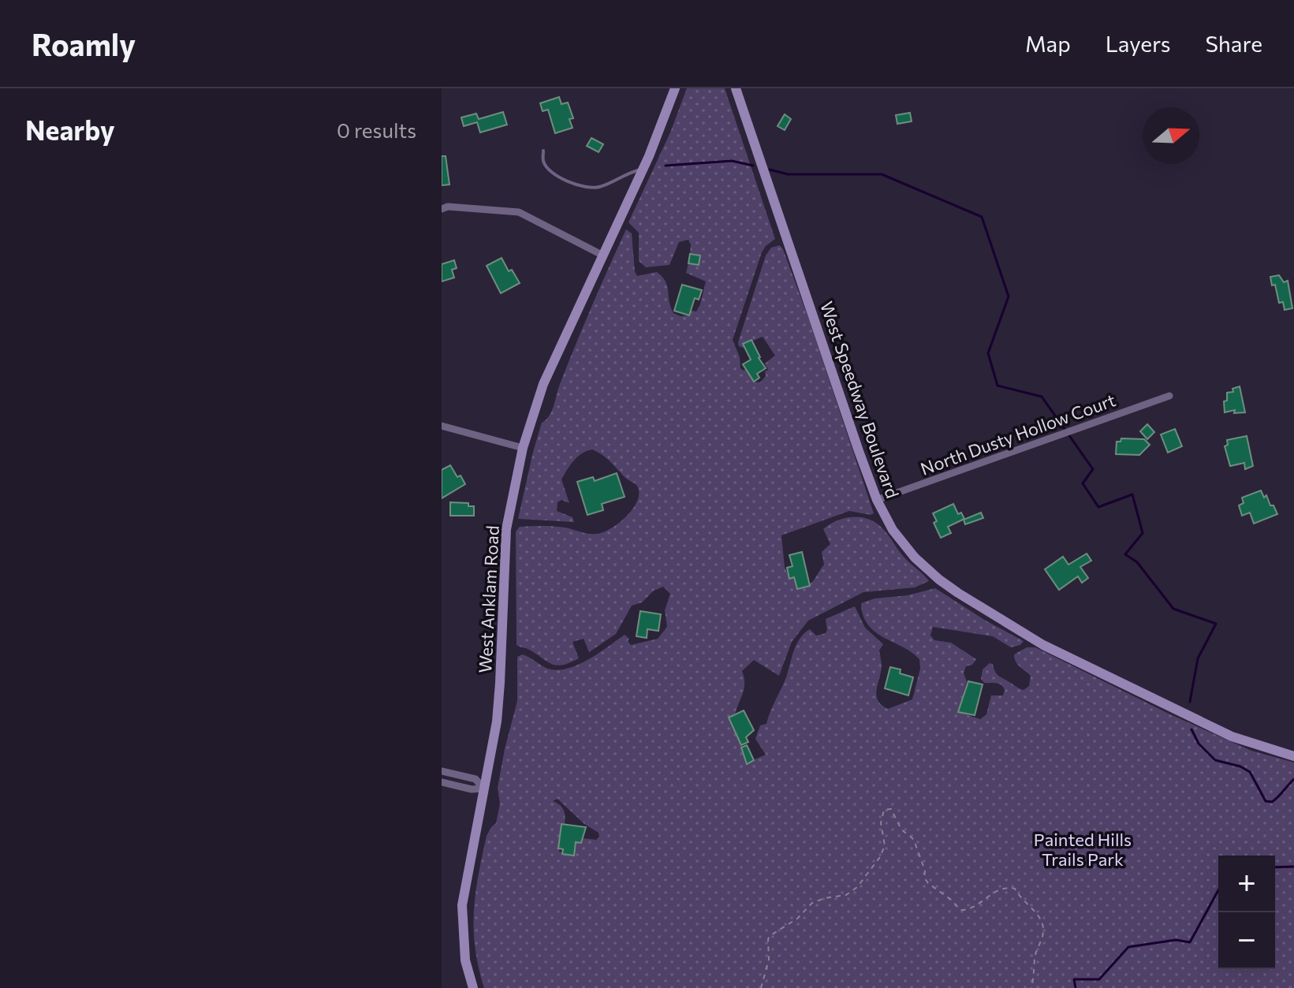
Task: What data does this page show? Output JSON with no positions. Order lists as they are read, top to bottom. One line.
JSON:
{"streets":{"main road":["West Speedway Boulevard","West Anklam Road"],"street":["North Dusty Hollow Court"]},"crossings":[["West Speedway Boulevard","North Dusty Hollow Court"]],"parks":["Painted Hills Trails Park"],"north":"right","page":{"header":"Roamly","nav":["Map","Layers","Share"],"heading":["Nearby","0 results"],"map_buttons":["+","−"]}}
